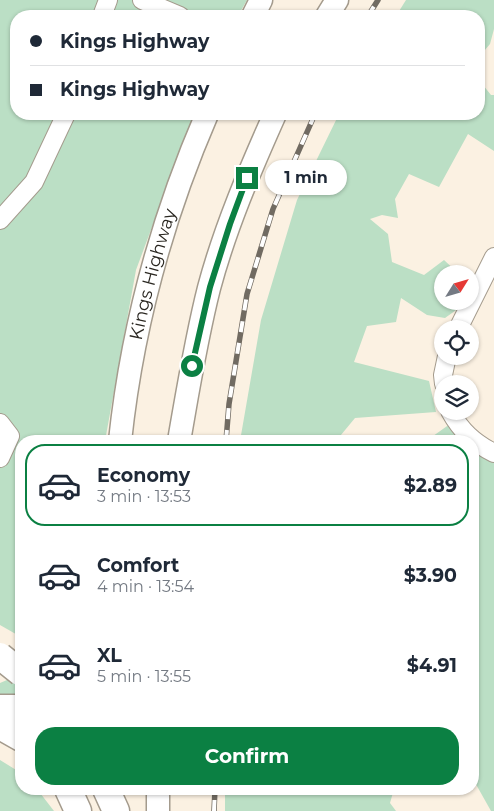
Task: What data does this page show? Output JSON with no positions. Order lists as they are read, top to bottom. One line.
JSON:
{"streets":{"main road":["Kings Highway"]},"north":"top right","page":{"banner":["Kings Highway","Kings Highway"],"bubble":"1 min","list":[{"name":"Economy","note":"3 min · 13:53","value":"$2.89"},{"name":"Comfort","note":"4 min · 13:54","value":"$3.90"},{"name":"XL","note":"5 min · 13:55","value":"$4.91"}],"buttons":"Confirm"}}
